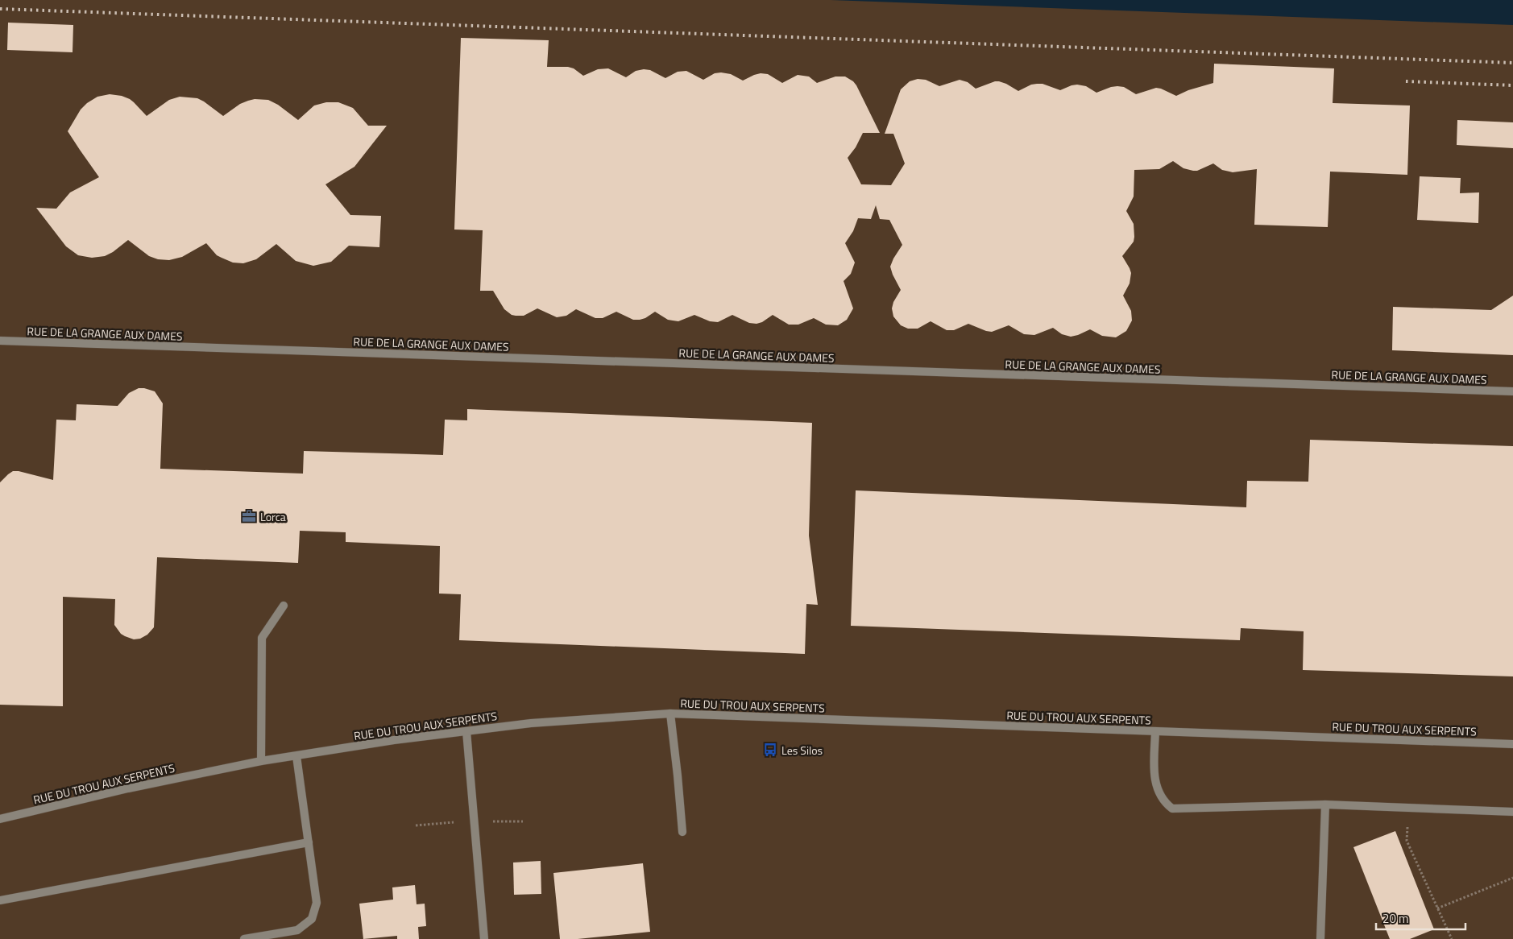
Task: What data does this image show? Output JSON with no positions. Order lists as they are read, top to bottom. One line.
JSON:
{"streets":{"street":["RUE DE LA GRANGE AUX DAMES","RUE DU TROU AUX SERPENTS"]},"places":{"office":["Lorca"],"bus stop":["Les Silos"]},"scale_bar":"20 m"}
